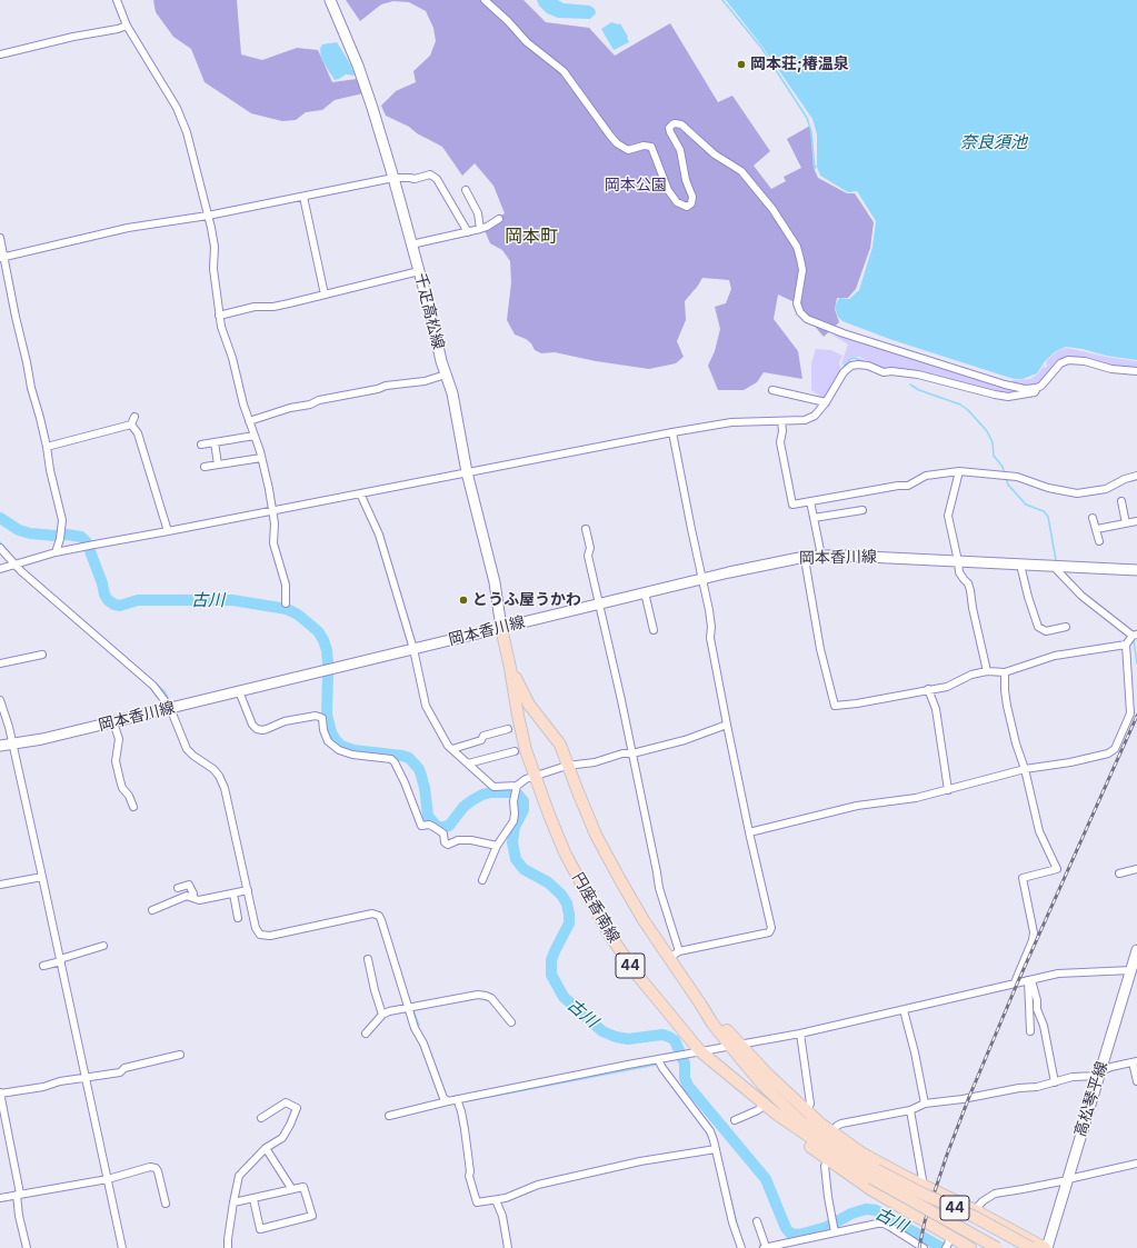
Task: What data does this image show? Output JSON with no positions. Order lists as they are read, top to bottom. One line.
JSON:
{"streets":{"main road":["千疋高松線","岡本香川線","円座香南線","44","高松琴平線"]},"crossings":[["千疋高松線","岡本香川線"],["千疋高松線","円座香南線"],["岡本香川線","円座香南線"],["円座香南線","44"],["44","高松琴平線"]],"districts":["岡本町"],"water":["奈良須池","古川"],"parks":["岡本公園"],"places":["岡本荘;椿温泉","とうふ屋うかわ"]}
